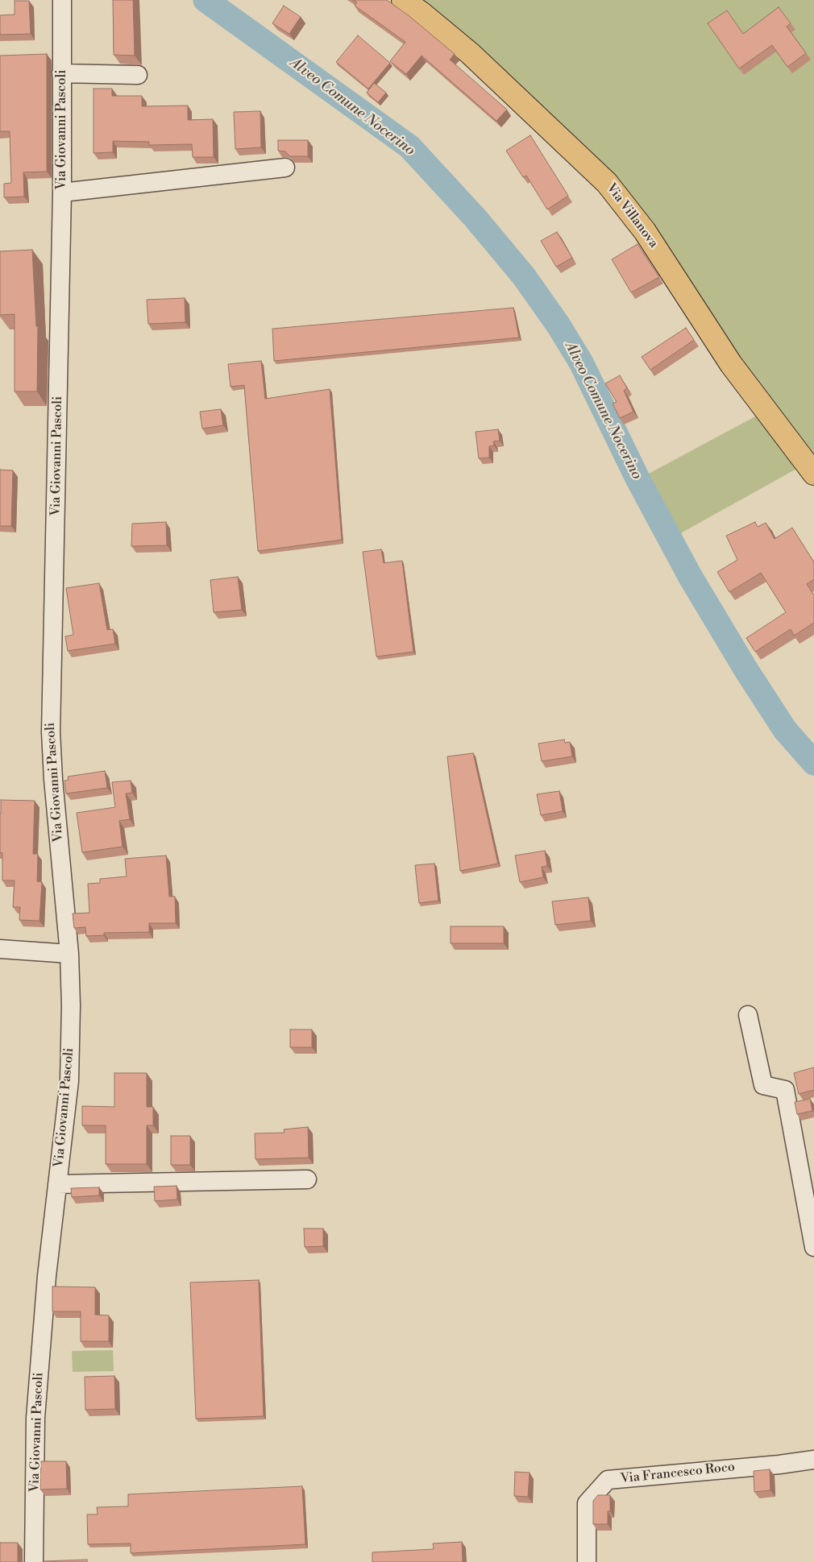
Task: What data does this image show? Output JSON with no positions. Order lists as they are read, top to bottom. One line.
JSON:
{"streets":{"main road":["Via Villanova"],"street":["Via Giovanni Pascoli","Via Francesco Roco"]},"water":["Alveo Comune Nocerino"]}
